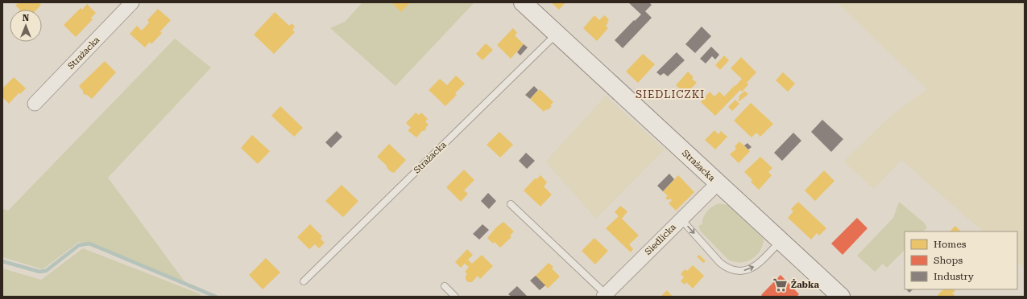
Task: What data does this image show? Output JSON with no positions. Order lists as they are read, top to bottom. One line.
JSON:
{"streets":{"street":["Strażacka","Siedlicka"]},"crossings":[["Strażacka","Siedlicka"]],"districts":["SIEDLICZKI"],"places":{"supermarket":["Żabka"]},"legend":["Homes","Shops","Industry"],"north":"top"}
